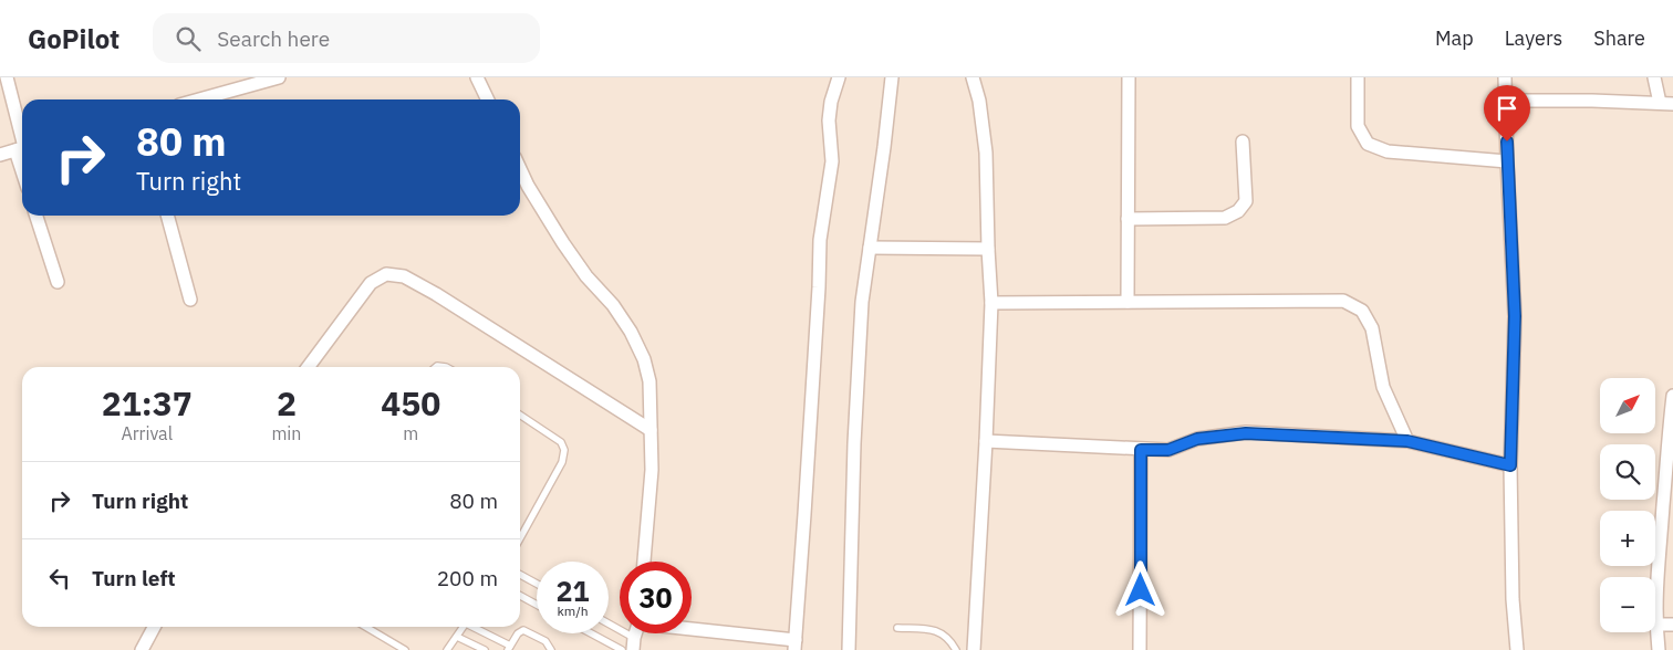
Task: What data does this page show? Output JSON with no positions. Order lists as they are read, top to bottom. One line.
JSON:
{"north":"top right","page":{"header":"GoPilot","search":"Search here","nav":["Map","Layers","Share"],"turn":["80 m","Turn right"],"eta":["21:37","Arrival","2","min","450","m"],"map_buttons":["+","−"],"list":[{"name":"Turn right","value":"80 m"},{"name":"Turn left","value":"200 m"}],"speed":"21 km/h","limit":"30"}}
